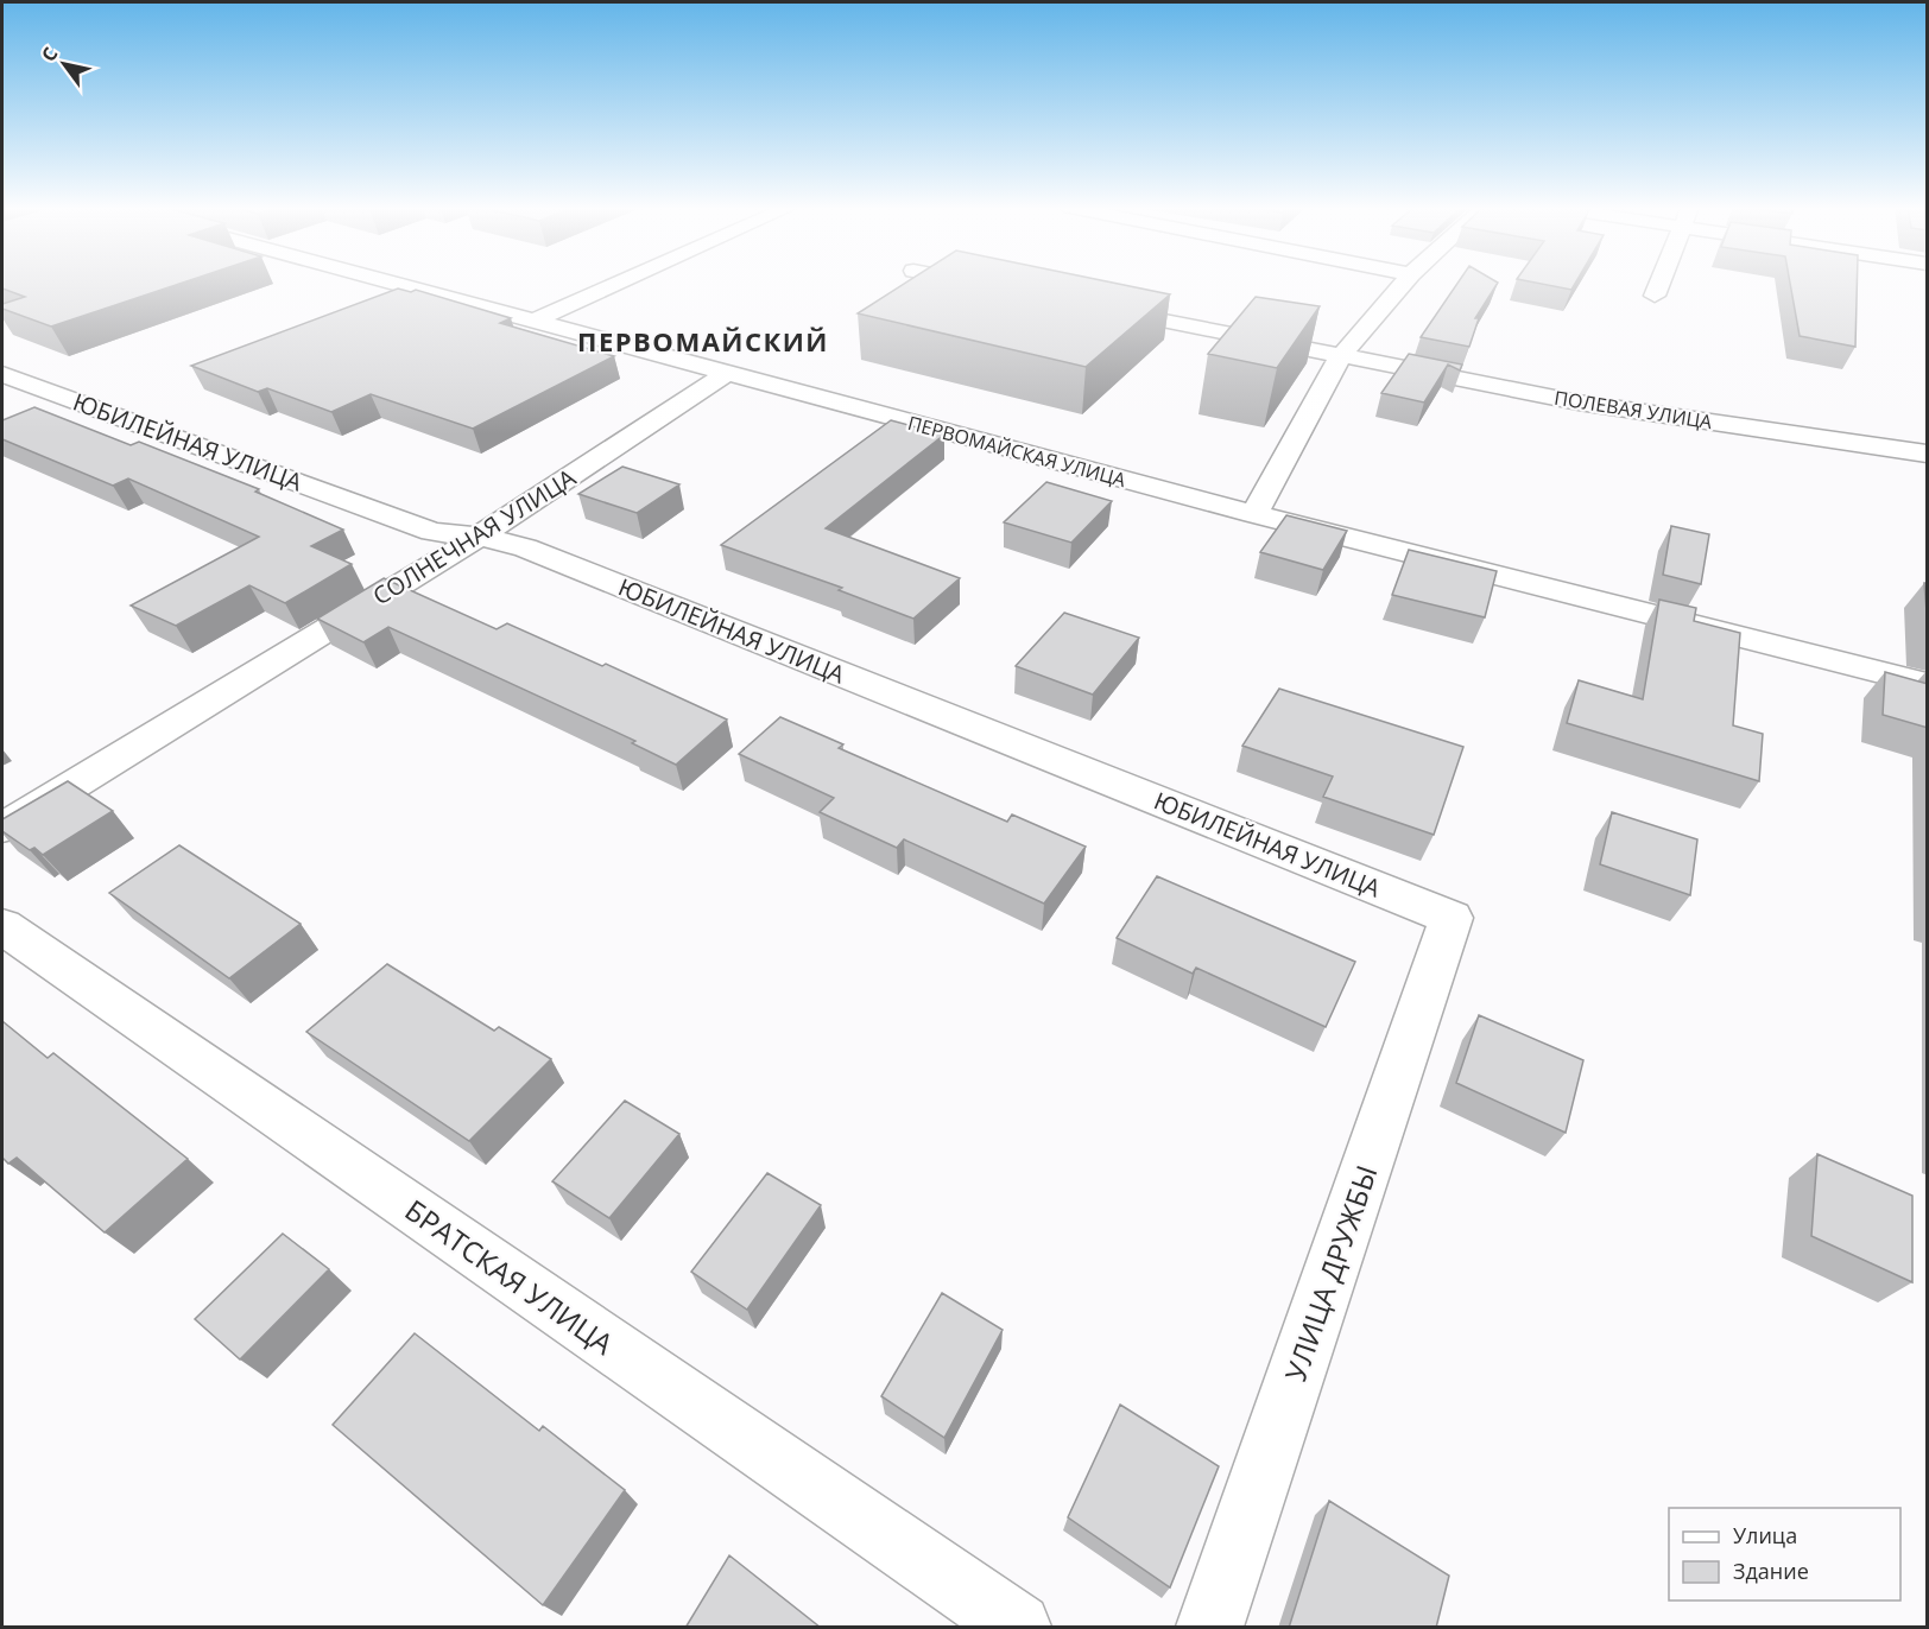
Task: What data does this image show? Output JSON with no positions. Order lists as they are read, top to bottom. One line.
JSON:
{"streets":{"street":["ПОЛЕВАЯ УЛИЦА","ЮБИЛЕЙНАЯ УЛИЦА","ПЕРВОМАЙСКАЯ УЛИЦА","СОЛНЕЧНАЯ УЛИЦА","УЛИЦА ДРУЖБЫ","БРАТСКАЯ УЛИЦА"]},"crossings":[["ЮБИЛЕЙНАЯ УЛИЦА","СОЛНЕЧНАЯ УЛИЦА"],["ЮБИЛЕЙНАЯ УЛИЦА","УЛИЦА ДРУЖБЫ"],["ПЕРВОМАЙСКАЯ УЛИЦА","СОЛНЕЧНАЯ УЛИЦА"]],"districts":["ПЕРВОМАЙСКИЙ"],"legend":["Улица","Здание"],"north":"top left"}
